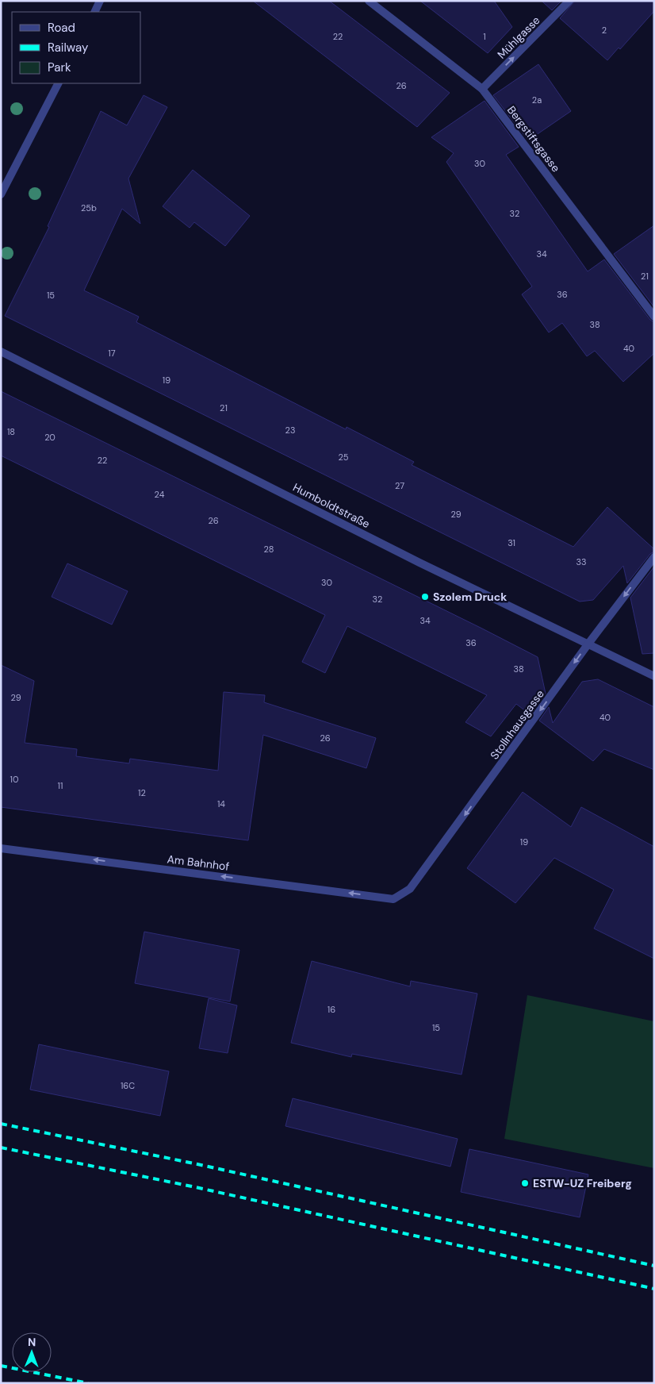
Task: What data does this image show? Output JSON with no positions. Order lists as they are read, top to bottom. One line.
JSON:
{"streets":{"street":["Mühlgasse","Bergstiftsgasse","Humboldtstraße","Stollnhausgasse","Am Bahnhof"]},"crossings":[["Mühlgasse","Bergstiftsgasse"],["Humboldtstraße","Stollnhausgasse"],["Stollnhausgasse","Am Bahnhof"]],"one_way":["Mühlgasse","Stollnhausgasse","Am Bahnhof"],"places":["Szolem Druck","ESTW-UZ Freiberg"],"house_numbers":["2","22","1","26","2a","30","25b","32","34","21","36","15","38","40","17","19","21","23","18","20","25","22","27","24","29","26","31","28","33","30","32","34","36","38","29","40","26","10","11","12","14","19","16","15","16C"],"legend":["Road","Railway","Park"],"north":"top"}
